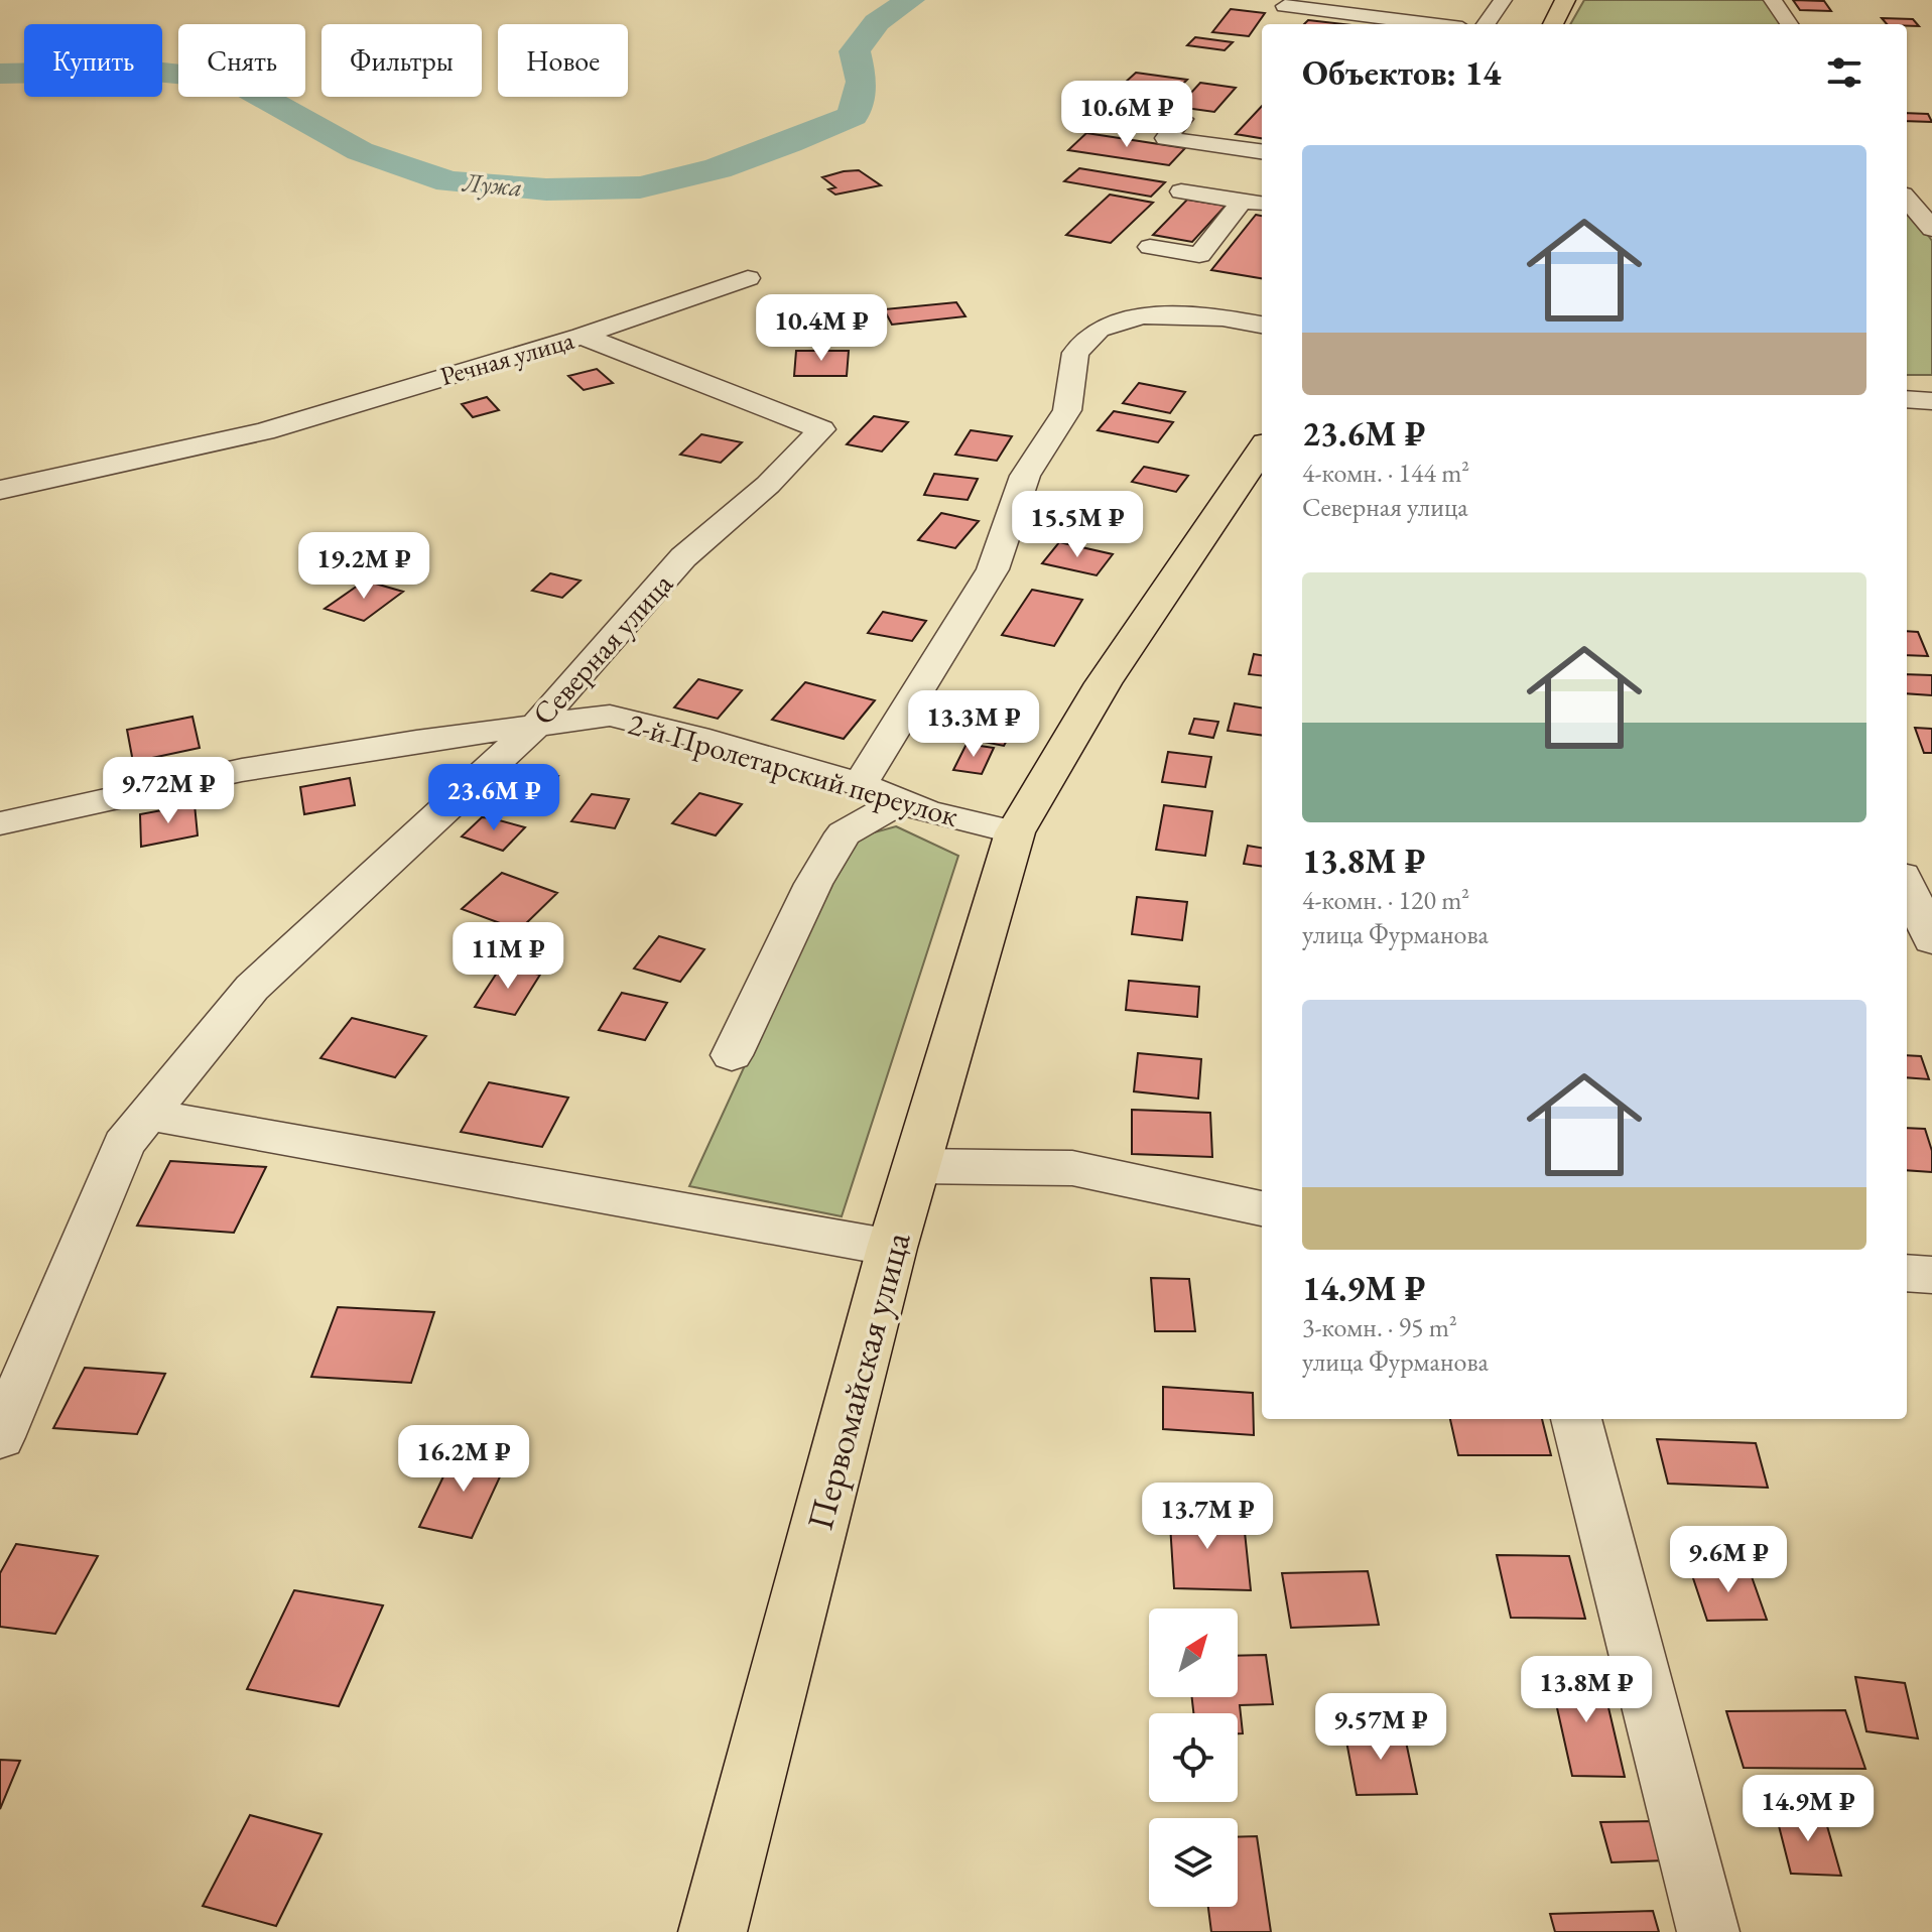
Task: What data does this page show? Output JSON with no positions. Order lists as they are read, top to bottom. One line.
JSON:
{"streets":{"main road":["Первомайская улица"],"street":["Речная улица","Северная улица","2-й Пролетарский переулок"]},"crossings":[["Речная улица","Северная улица"],["Северная улица","2-й Пролетарский переулок"],["2-й Пролетарский переулок","Первомайская улица"]],"water":["Лужа"],"north":"top right","page":{"chip":["Купить","Снять","Фильтры","Новое"],"heading":"Объектов: 14","price":["10.6M ₽","10.4M ₽","15.5M ₽","19.2M ₽","13.3M ₽","9.72M ₽","23.6M ₽","11M ₽","16.2M ₽","13.7M ₽","9.6M ₽","13.8M ₽","9.57M ₽","14.9M ₽"],"list":[{"name":"23.6M ₽","note":"4-комн. · 144 m² · Северная улица"},{"name":"13.8M ₽","note":"4-комн. · 120 m² · улица Фурманова"},{"name":"14.9M ₽","note":"3-комн. · 95 m² · улица Фурманова"}]}}
